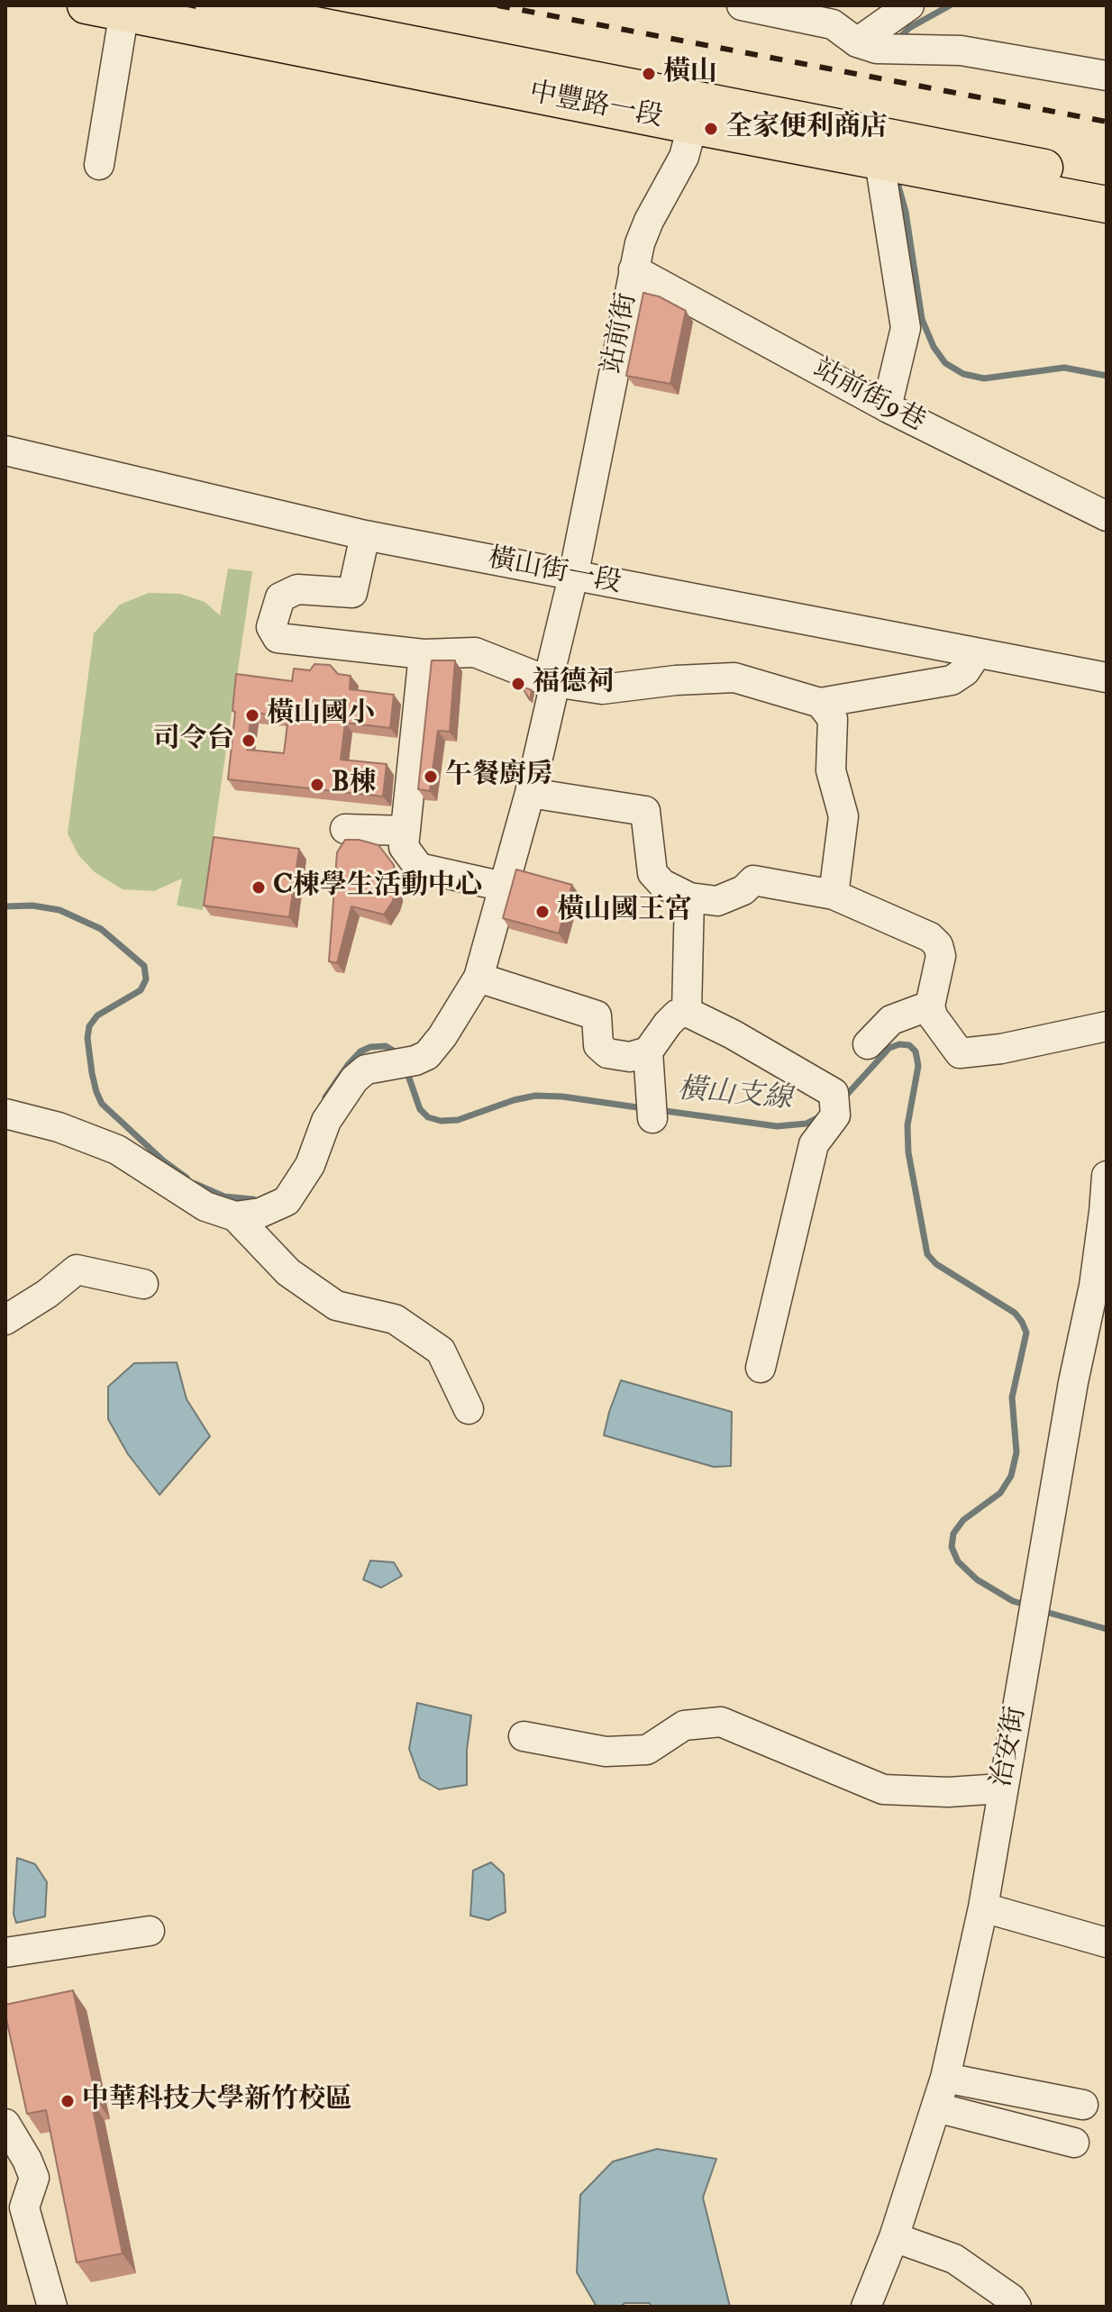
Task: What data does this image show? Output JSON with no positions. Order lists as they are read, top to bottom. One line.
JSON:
{"streets":{"main road":["中豐路一段"],"street":["站前街","站前街9巷","橫山街一段","治安街"]},"crossings":[["中豐路一段","站前街"],["站前街","站前街9巷"],["站前街","橫山街一段"]],"water":["橫山支線"],"places":["橫山","全家便利商店","福德祠","橫山國小","司令台","午餐廚房","B棟","C棟學生活動中心","橫山國王宮","中華科技大學新竹校區"]}
